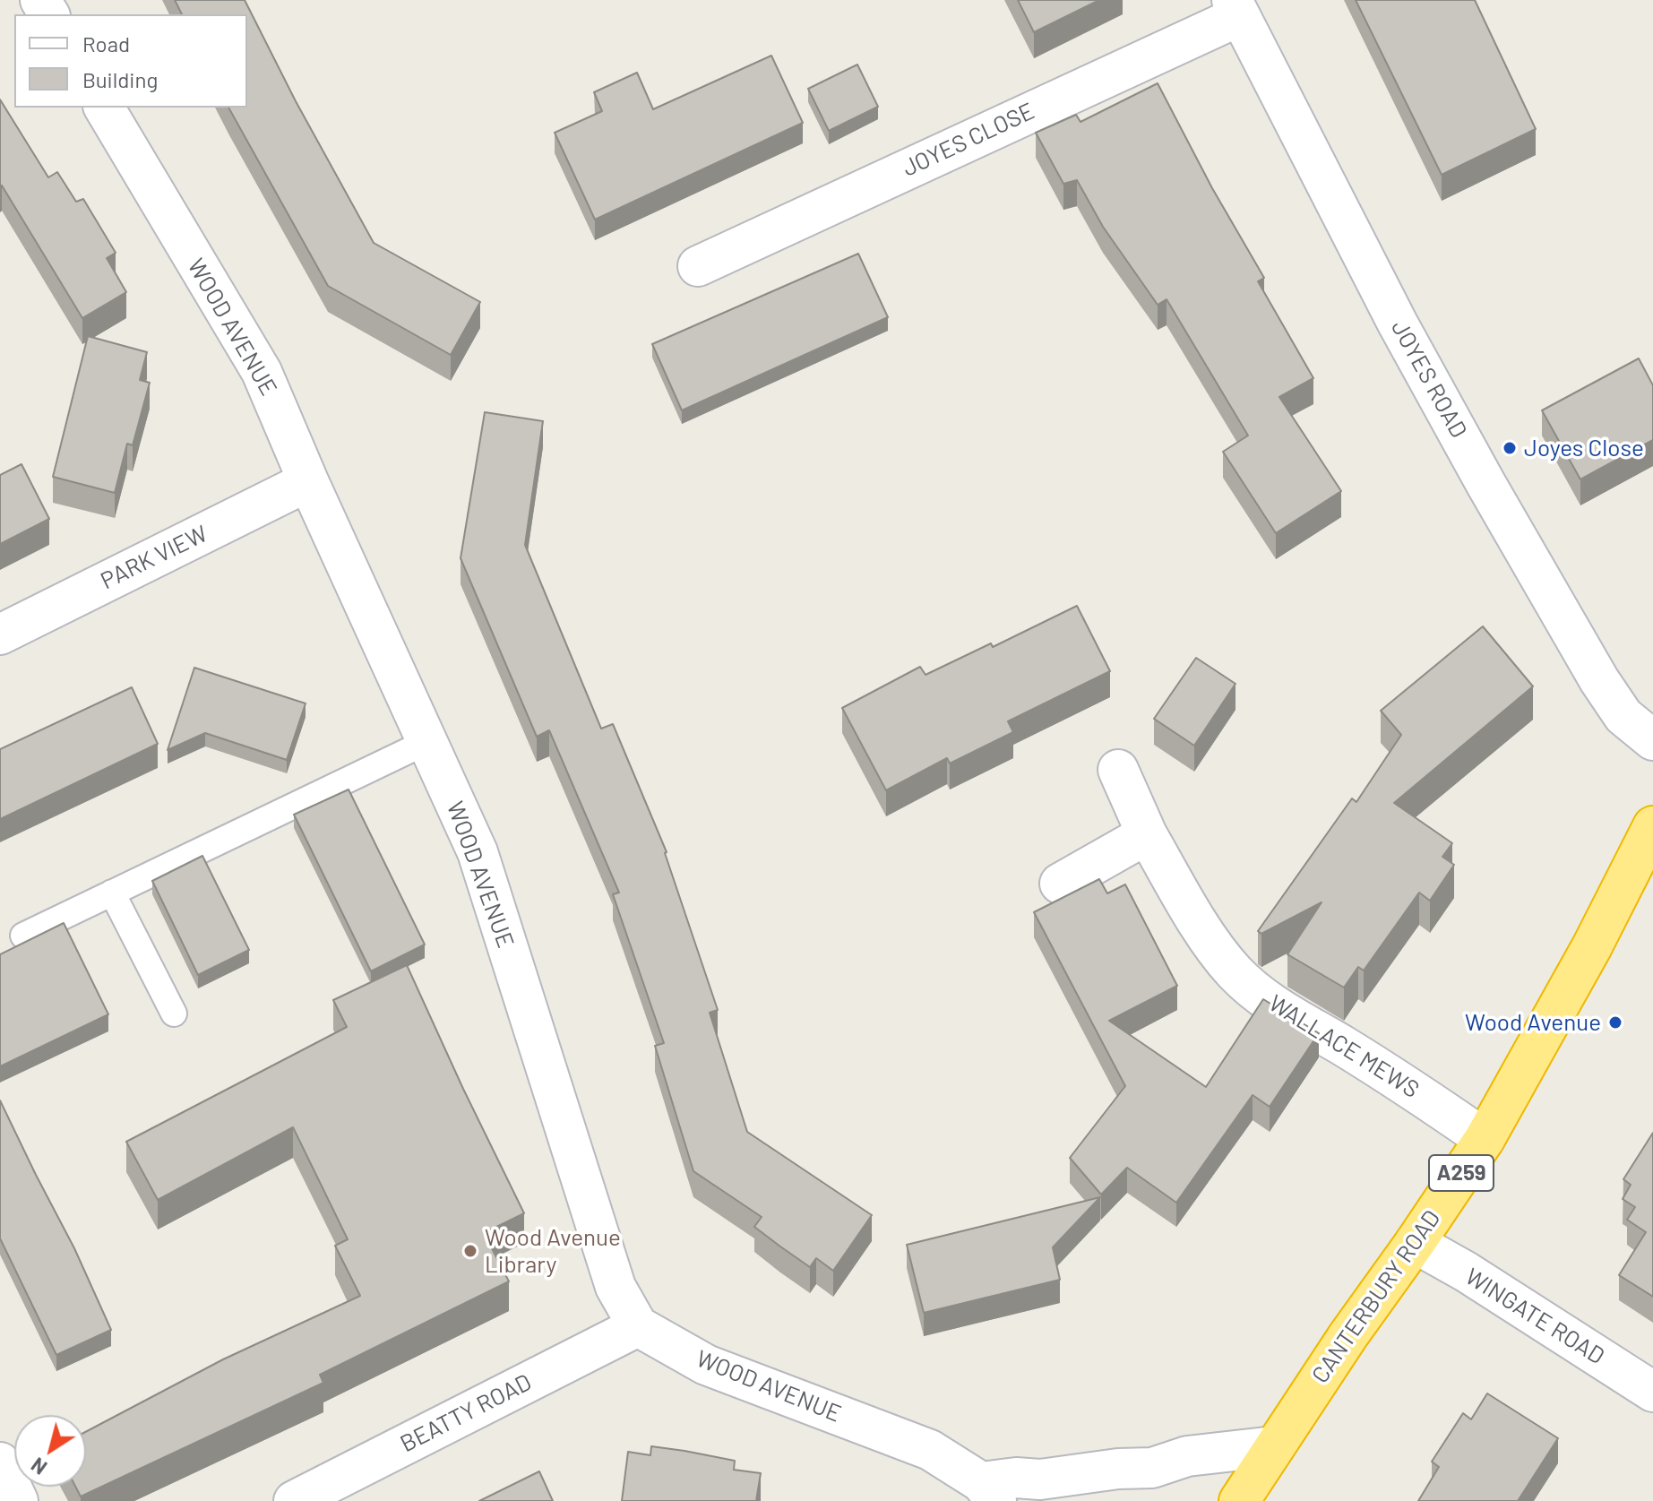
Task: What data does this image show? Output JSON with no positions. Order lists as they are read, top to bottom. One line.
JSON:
{"streets":{"highway":["A259","CANTERBURY ROAD"],"street":["JOYES CLOSE","WOOD AVENUE","JOYES ROAD","PARK VIEW","WALLACE MEWS","WINGATE ROAD","BEATTY ROAD"]},"crossings":[["JOYES CLOSE","JOYES ROAD"],["WOOD AVENUE","PARK VIEW"],["WOOD AVENUE","CANTERBURY ROAD"],["WOOD AVENUE","BEATTY ROAD"],["WALLACE MEWS","CANTERBURY ROAD"],["CANTERBURY ROAD","WINGATE ROAD"]],"places":["Joyes Close","Wood Avenue","Wood Avenue Library"],"legend":["Road","Building"],"north":"bottom left"}
